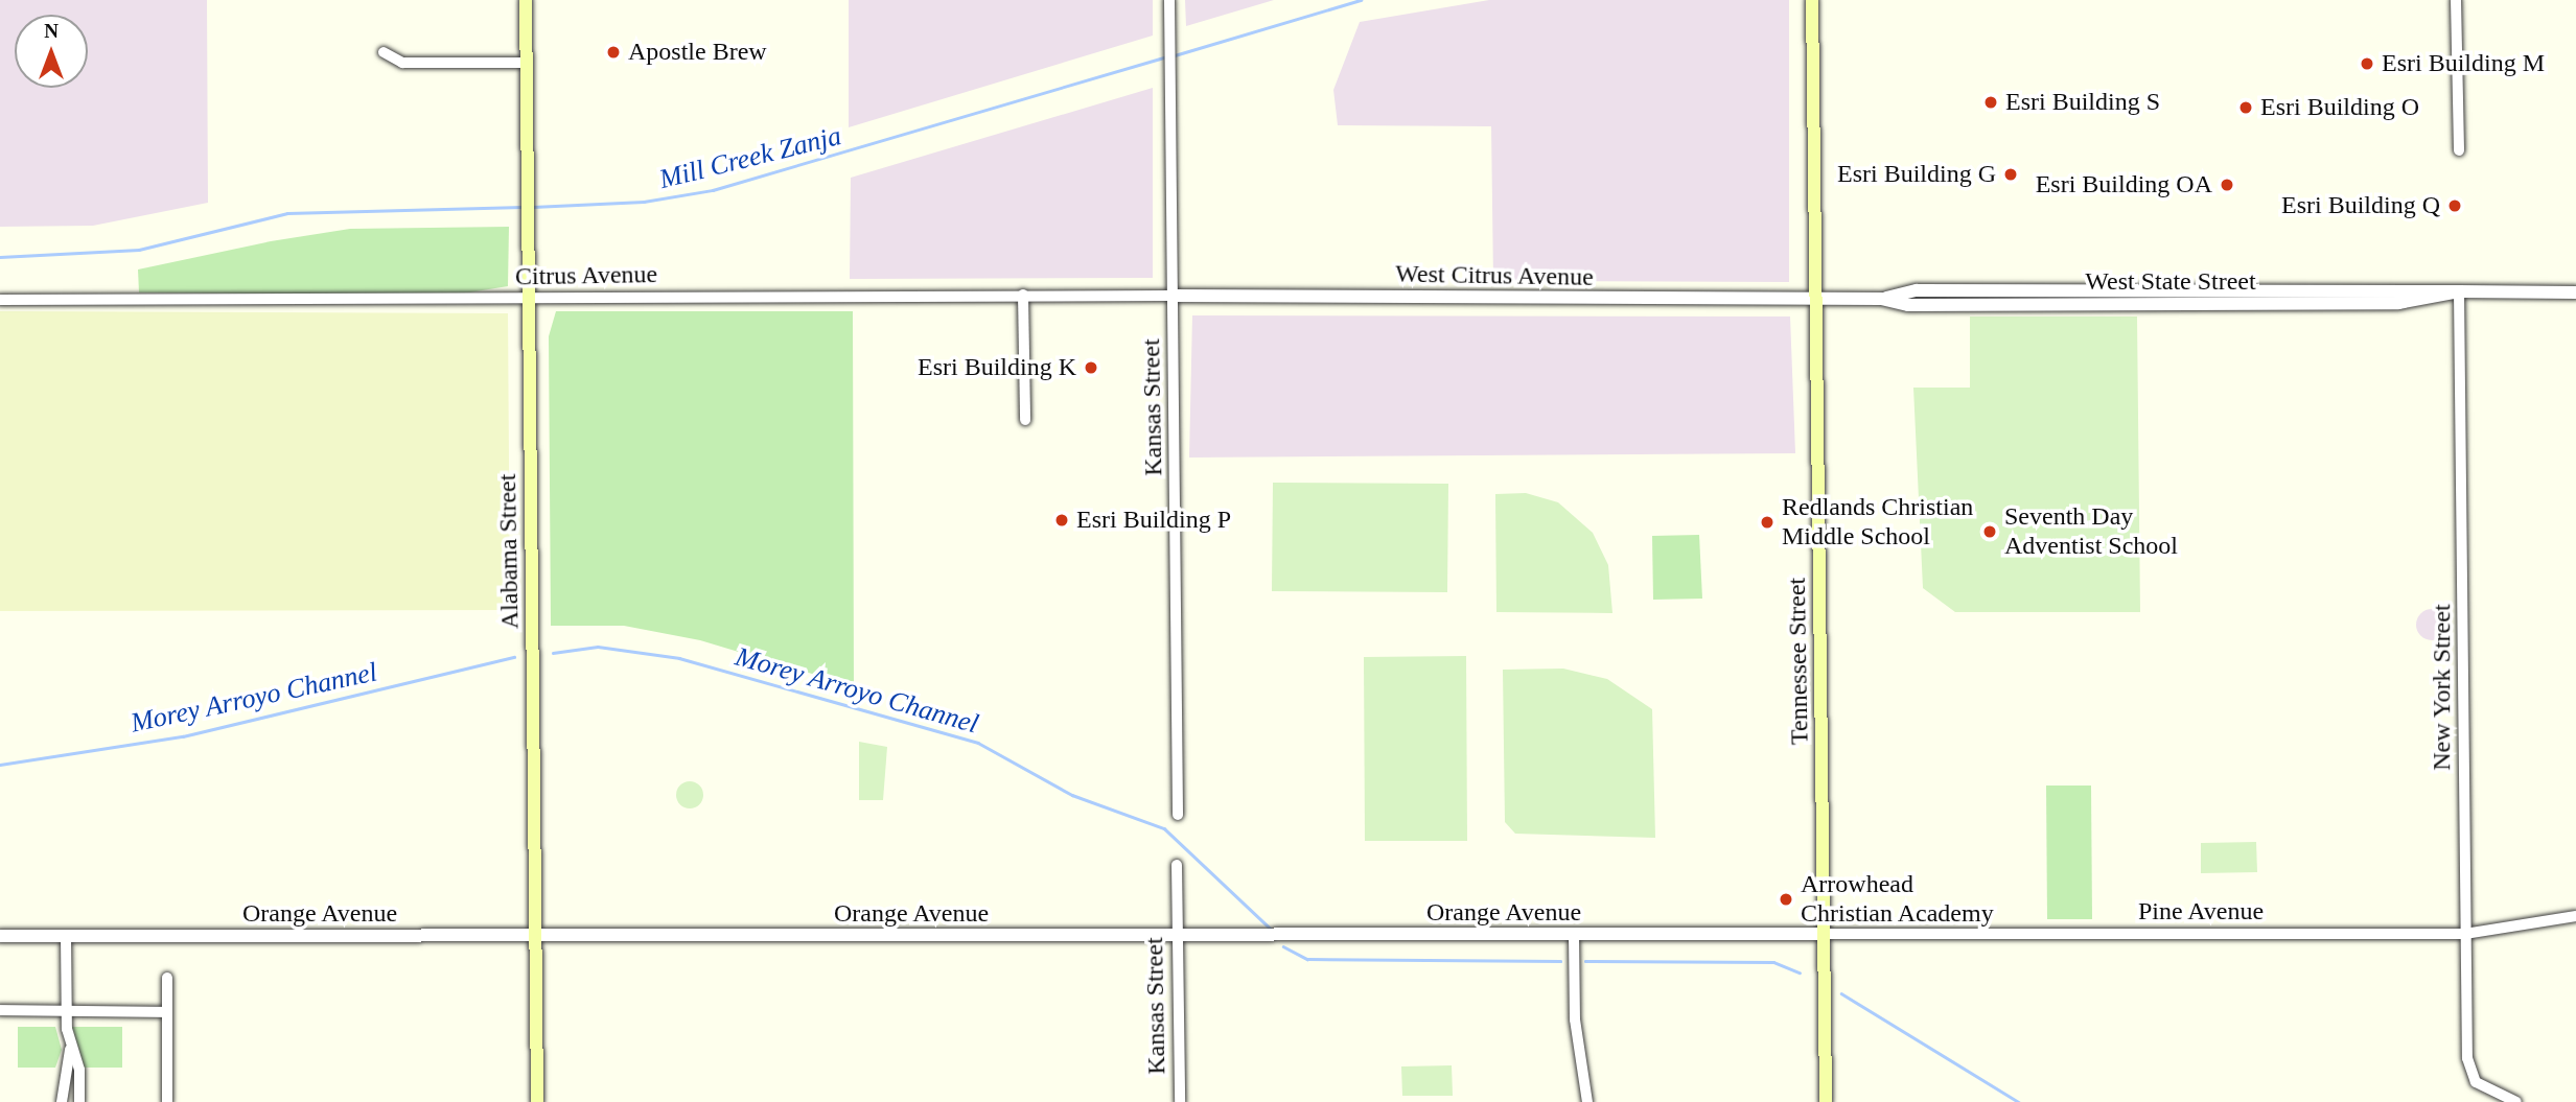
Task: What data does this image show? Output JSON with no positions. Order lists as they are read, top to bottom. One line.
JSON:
{"streets":{"main road":["Alabama Street","Tennessee Street"],"street":["Citrus Avenue","West Citrus Avenue","West State Street","Kansas Street","New York Street","Pine Avenue","Orange Avenue"]},"crossings":[["Citrus Avenue","West Citrus Avenue"],["Citrus Avenue","Kansas Street"],["Citrus Avenue","Alabama Street"],["West Citrus Avenue","West State Street"],["West Citrus Avenue","Kansas Street"],["West Citrus Avenue","Tennessee Street"],["West State Street","Tennessee Street"],["West State Street","New York Street"],["Kansas Street","Orange Avenue"],["Alabama Street","Orange Avenue"],["Tennessee Street","Pine Avenue"],["Tennessee Street","Orange Avenue"],["New York Street","Pine Avenue"],["Pine Avenue","Orange Avenue"]],"water":["Mill Creek Zanja","Morey Arroyo Channel"],"places":["Apostle Brew","Esri Building M","Esri Building S","Esri Building O","Esri Building G","Esri Building OA","Esri Building Q","Esri Building K","Esri Building P","Redlands Christian Middle School","Seventh Day Adventist School","Arrowhead Christian Academy"],"north":"top"}
